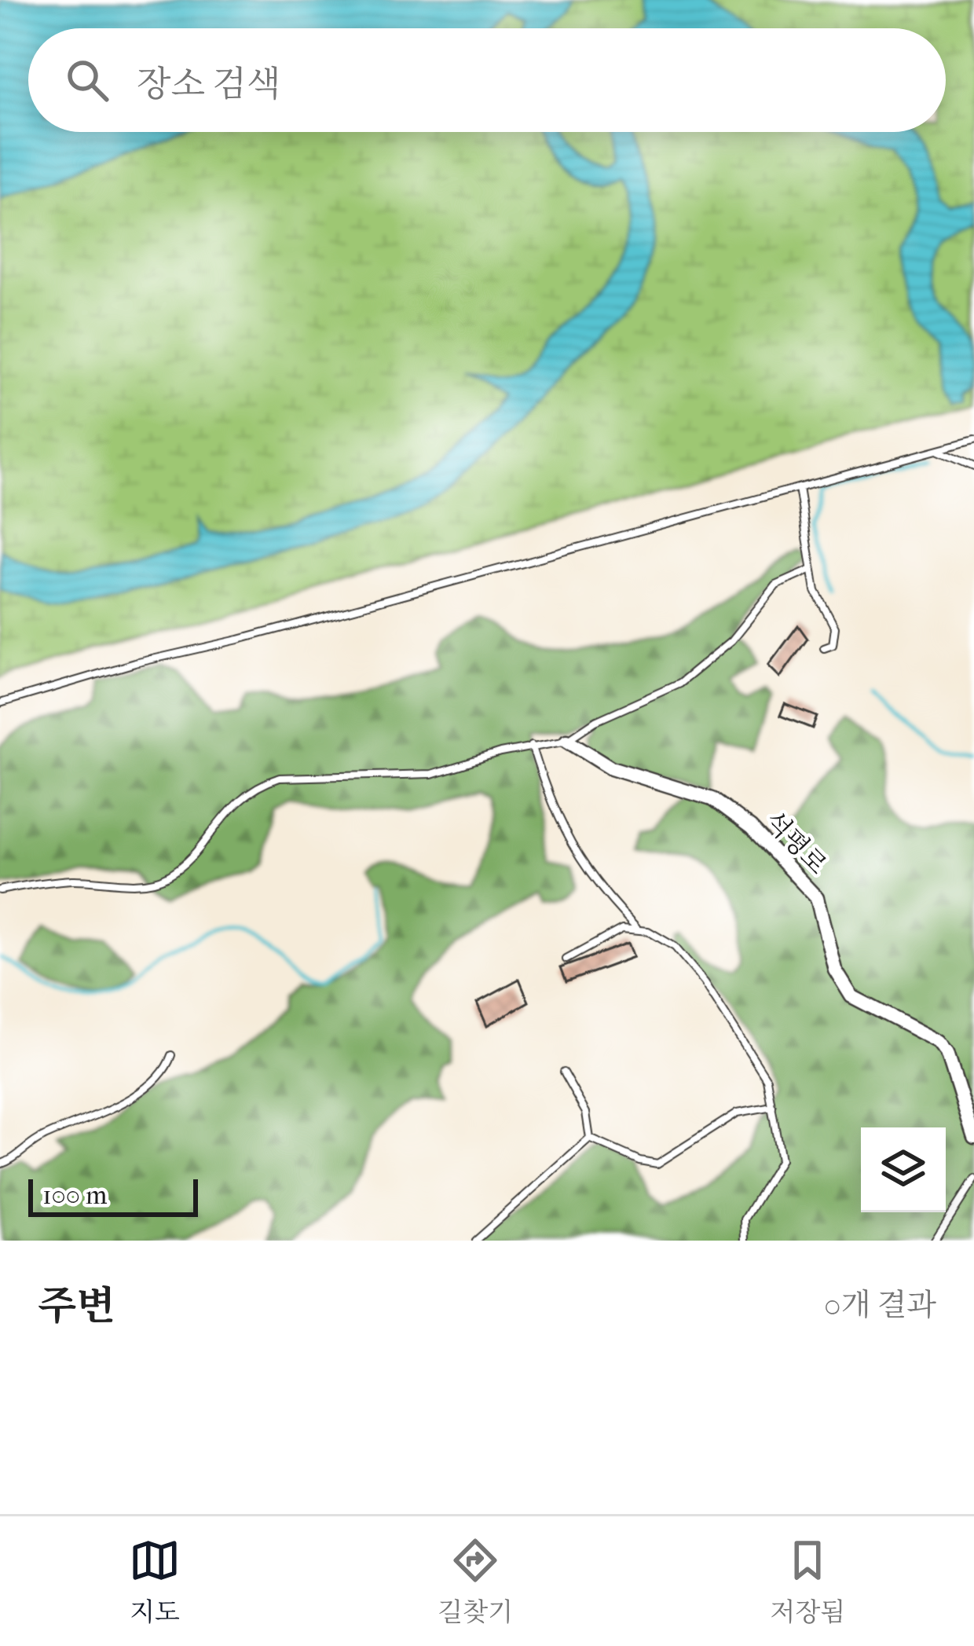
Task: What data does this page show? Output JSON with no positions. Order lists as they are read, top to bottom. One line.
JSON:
{"streets":{"street":["석평로"]},"scale_bar":"100 m","page":{"search":"장소 검색","scale":"100 m","heading":["주변","0개 결과"],"nav":["지도","길찾기","저장됨"]}}
